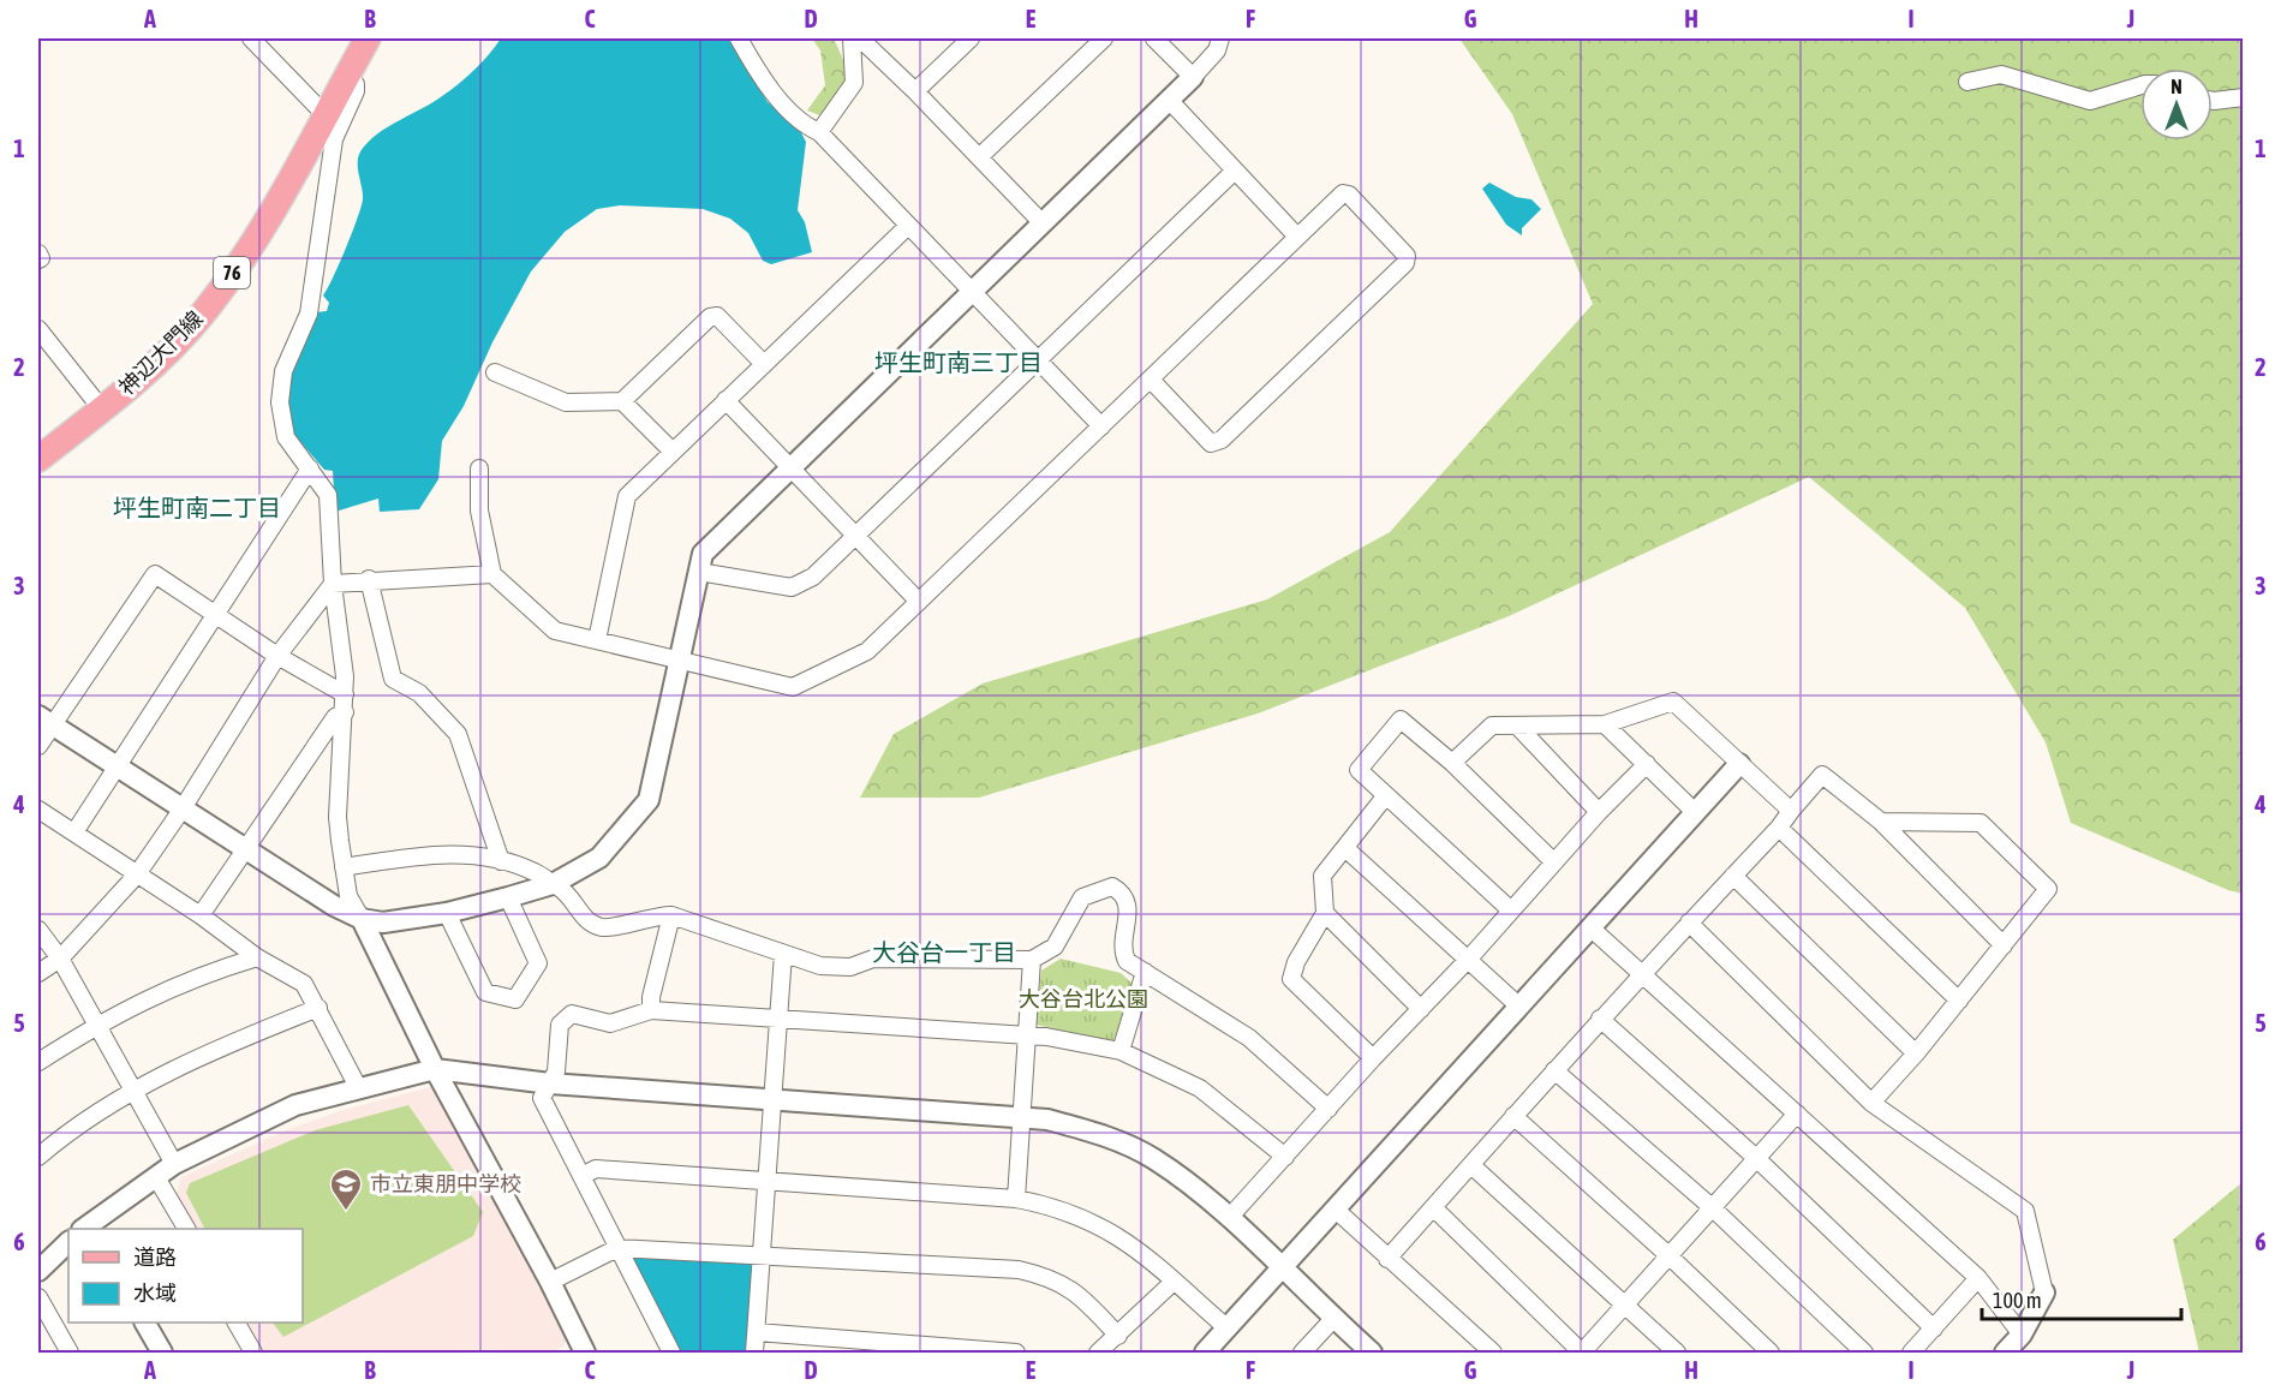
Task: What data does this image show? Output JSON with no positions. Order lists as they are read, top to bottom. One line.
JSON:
{"streets":{"main road":["76","神辺大門線"]},"districts":["坪生町南三丁目","坪生町南二丁目","大谷台一丁目"],"parks":["大谷台北公園"],"places":{"school or university":["市立東朋中学校"]},"legend":["道路","水域"],"scale_bar":"100 m","north":"top","grid":{"columns":["A","B","C","D","E","F","G","H","I","J"],"rows":["1","2","3","4","5","6"]}}
